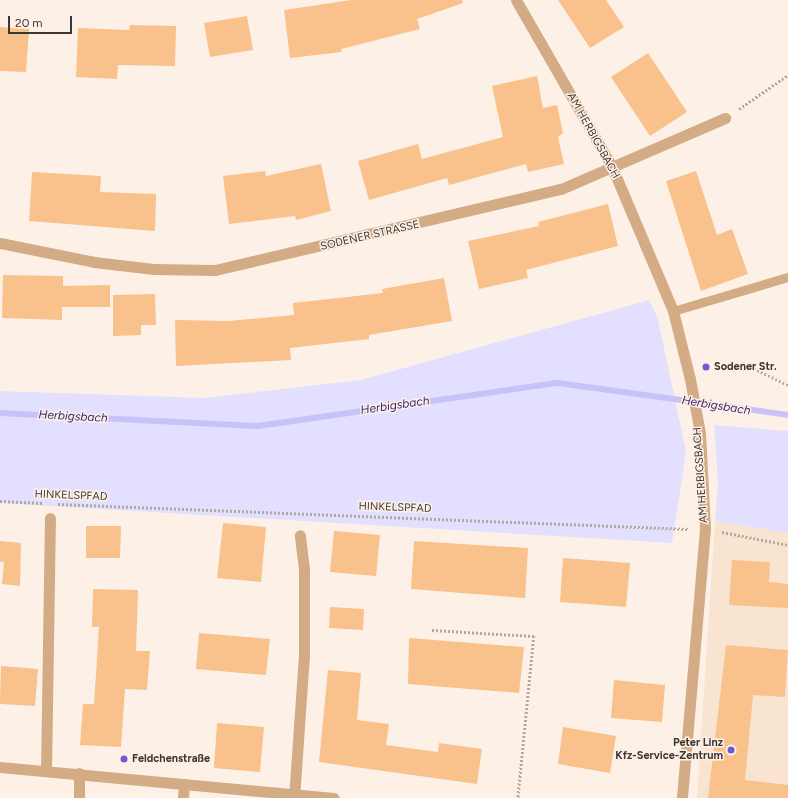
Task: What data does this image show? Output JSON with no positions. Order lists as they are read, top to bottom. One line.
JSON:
{"streets":{"street":["AM HERBIGSBACH","SODENER STRASSE"],"path":["HINKELSPFAD"]},"crossings":[["AM HERBIGSBACH","SODENER STRASSE"],["AM HERBIGSBACH","HINKELSPFAD"]],"water":["Herbigsbach"],"places":["Sodener Str.","Peter Linz Kfz-Service-Zentrum","Feldchenstraße"],"scale_bar":"20 m"}
